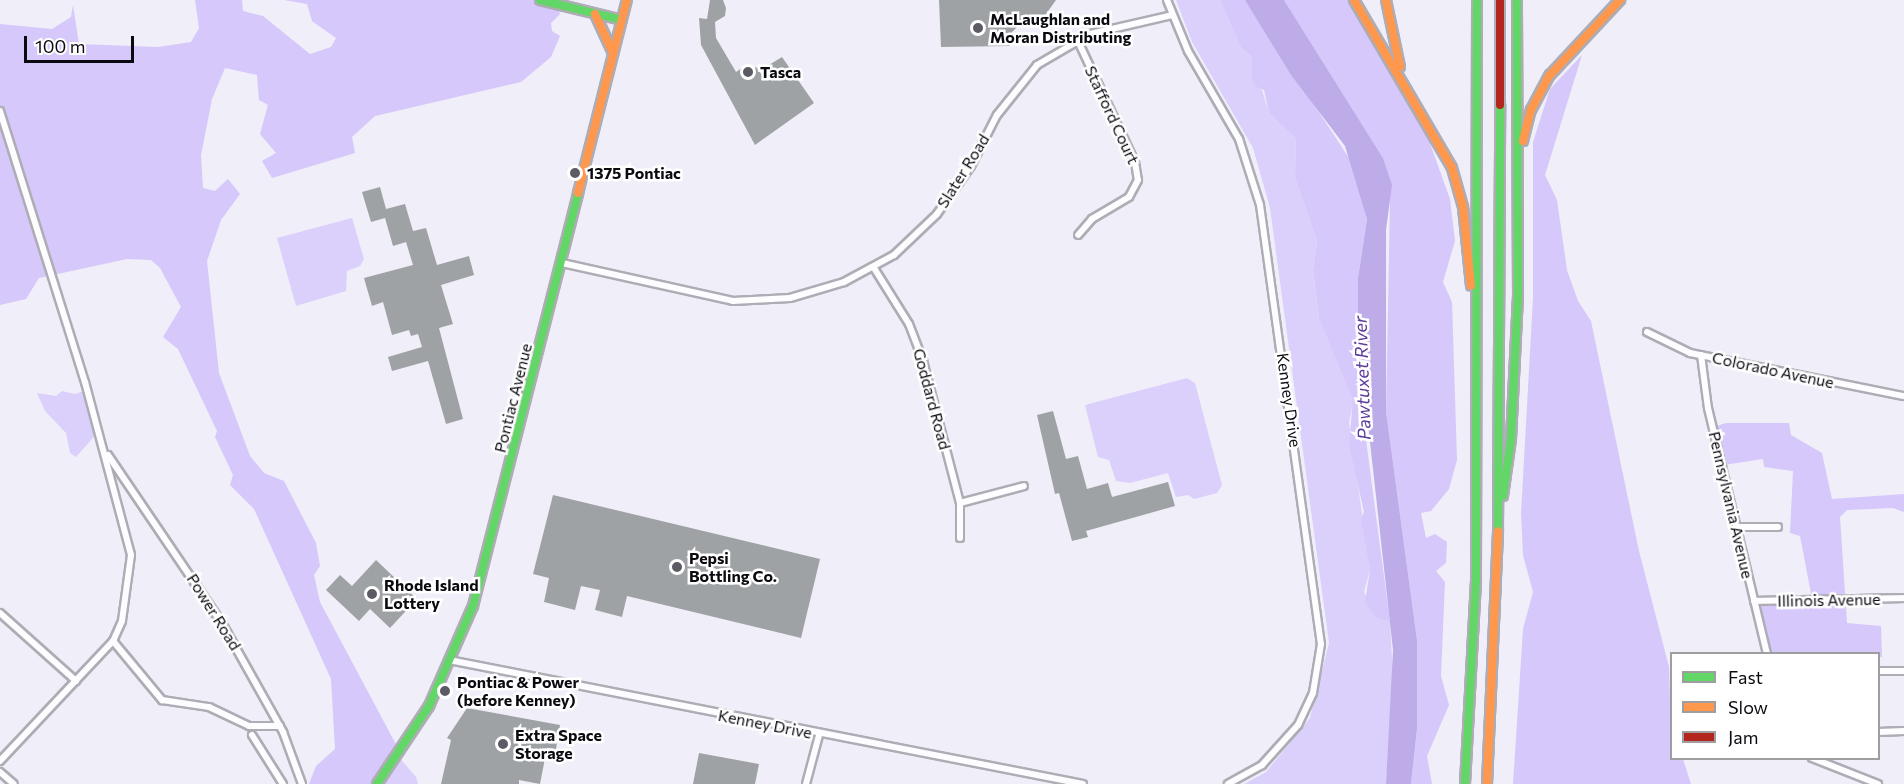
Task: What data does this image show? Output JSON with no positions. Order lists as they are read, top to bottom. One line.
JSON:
{"streets":{"main road":["Pontiac Avenue"],"street":["Stafford Court","Slater Road","Colorado Avenue","Goddard Road","Kenney Drive","Pennsylvania Avenue","Illinois Avenue","Power Road"]},"crossings":[["Stafford Court","Slater Road"],["Slater Road","Pontiac Avenue"],["Slater Road","Goddard Road"],["Slater Road","Kenney Drive"],["Colorado Avenue","Pennsylvania Avenue"],["Pontiac Avenue","Kenney Drive"],["Pennsylvania Avenue","Illinois Avenue"]],"water":["Pawtuxet River"],"places":["McLaughlan and Moran Distributing","Tasca","1375 Pontiac","Pepsi Bottling Co.","Rhode Island Lottery","Pontiac & Power (before Kenney)","Extra Space Storage"],"legend":["Fast","Slow","Jam"],"scale_bar":"100 m"}
